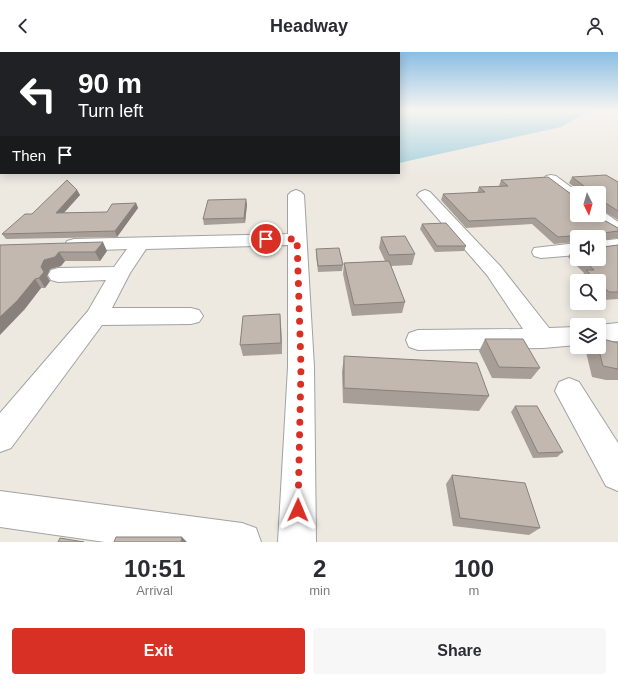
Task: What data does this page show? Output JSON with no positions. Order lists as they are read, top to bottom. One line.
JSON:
{"north":"bottom","page":{"header":"Headway","turn":["90 m","Turn left"],"then":"Then","eta":["10:51","Arrival","2","min","100","m"],"buttons":["Exit","Share"]}}
